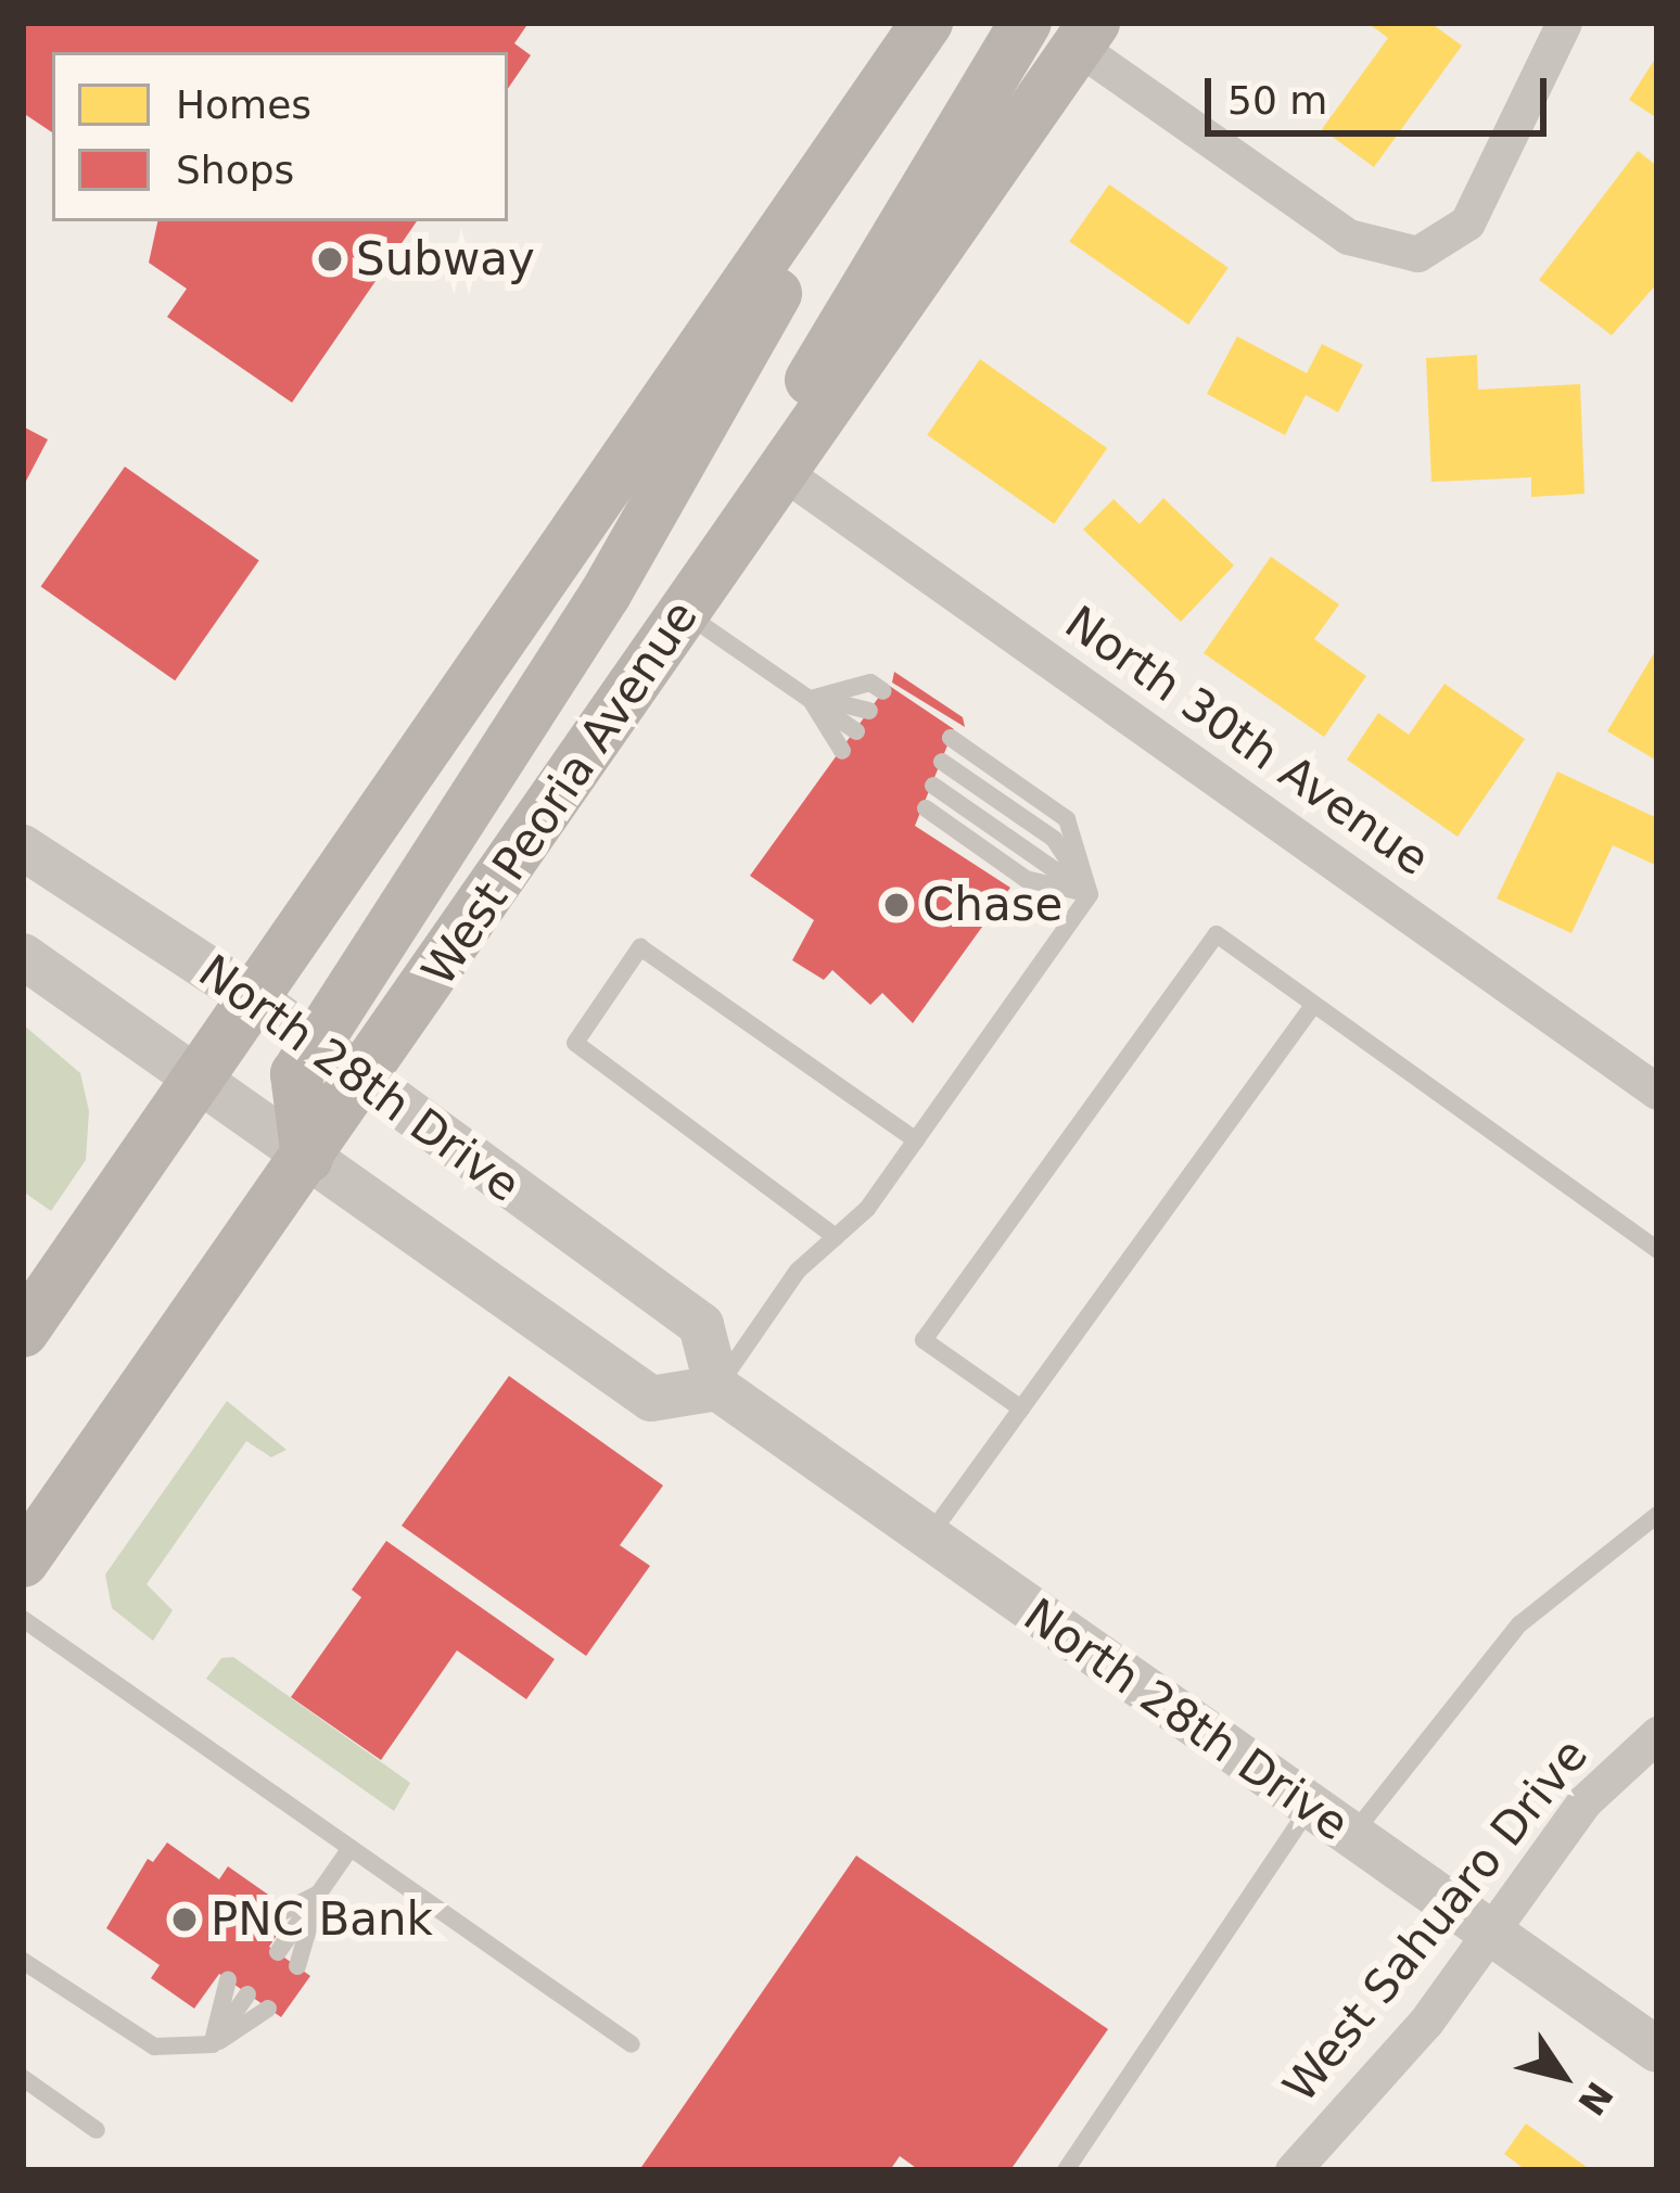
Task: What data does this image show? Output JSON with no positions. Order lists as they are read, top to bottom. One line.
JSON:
{"streets":{"main road":["West Peoria Avenue"],"street":["North 30th Avenue","North 28th Drive","West Sahuaro Drive"]},"crossings":[["North 30th Avenue","West Peoria Avenue"],["West Peoria Avenue","North 28th Drive"],["North 28th Drive","West Sahuaro Drive"]],"places":["Subway","Chase","PNC Bank"],"legend":["Homes","Shops"],"scale_bar":"50 m","north":"bottom right"}
